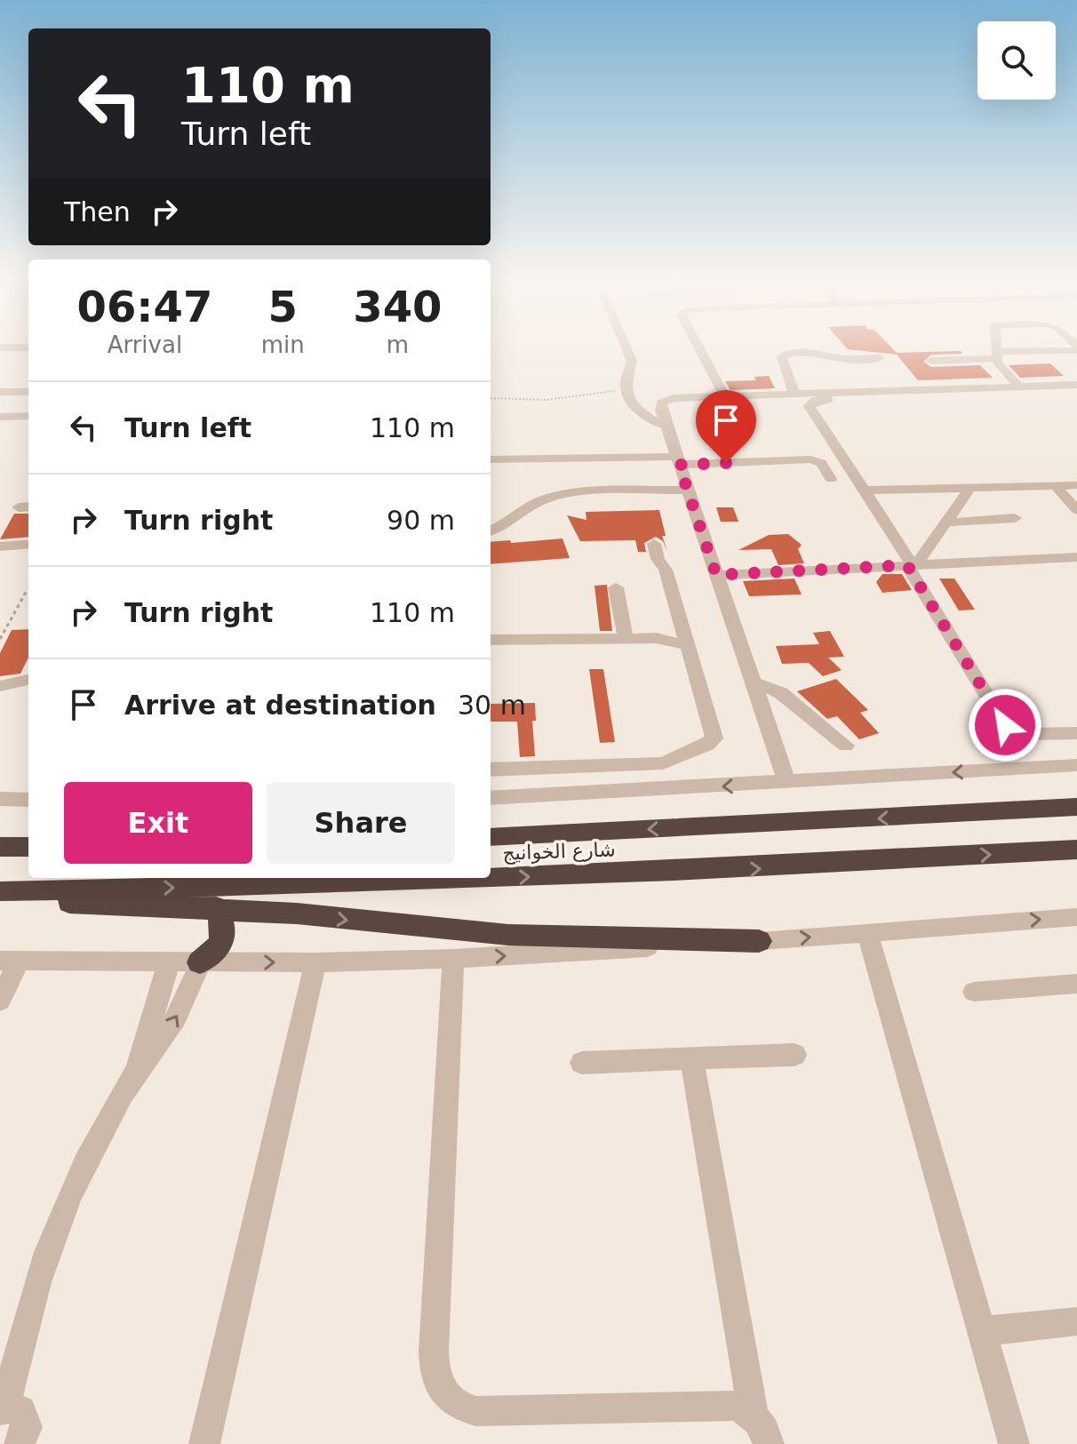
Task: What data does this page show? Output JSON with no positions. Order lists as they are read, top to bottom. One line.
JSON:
{"streets":{"highway":["شارع الخوانيج"]},"page":{"turn":["110 m","Turn left"],"then":"Then","eta":["06:47","Arrival","5","min","340","m"],"list":[{"name":"Turn left","value":"110 m"},{"name":"Turn right","value":"90 m"},{"name":"Turn right","value":"110 m"},{"name":"Arrive at destination","value":"30 m"}],"buttons":["Exit","Share"]}}
